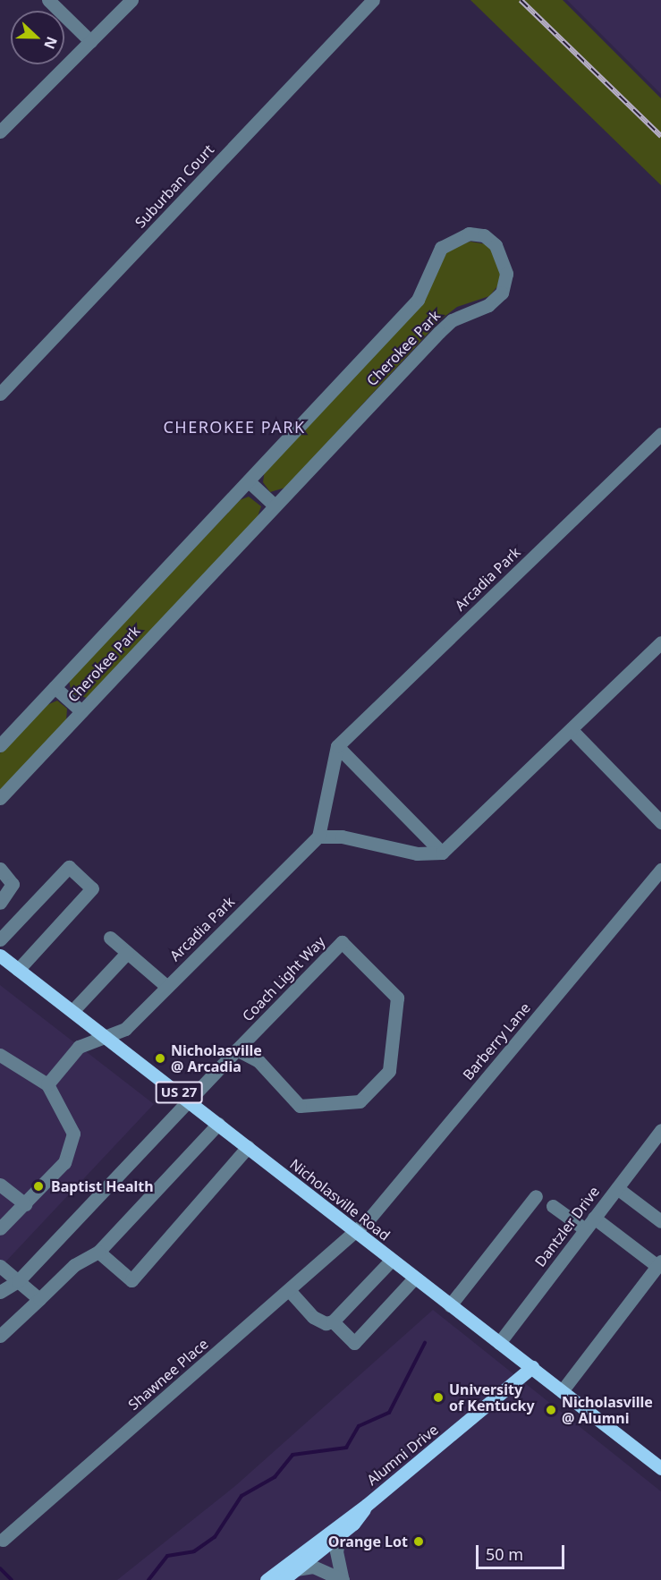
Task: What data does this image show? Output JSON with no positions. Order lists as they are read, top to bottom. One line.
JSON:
{"streets":{"main road":["US 27","Nicholasville Road","Alumni Drive"],"street":["Suburban Court","Cherokee Park","Arcadia Park","Coach Light Way","Barberry Lane","Dantzler Drive","Shawnee Place"]},"crossings":[["Arcadia Park","Nicholasville Road"],["Coach Light Way","Nicholasville Road"],["Barberry Lane","Nicholasville Road"],["Barberry Lane","Shawnee Place"],["Nicholasville Road","Dantzler Drive"],["Nicholasville Road","Shawnee Place"],["Nicholasville Road","Alumni Drive"]],"districts":["CHEROKEE PARK"],"places":["Nicholasville @ Arcadia","Baptist Health","University of Kentucky","Nicholasville @ Alumni","Orange Lot"],"scale_bar":"50 m","north":"right"}
